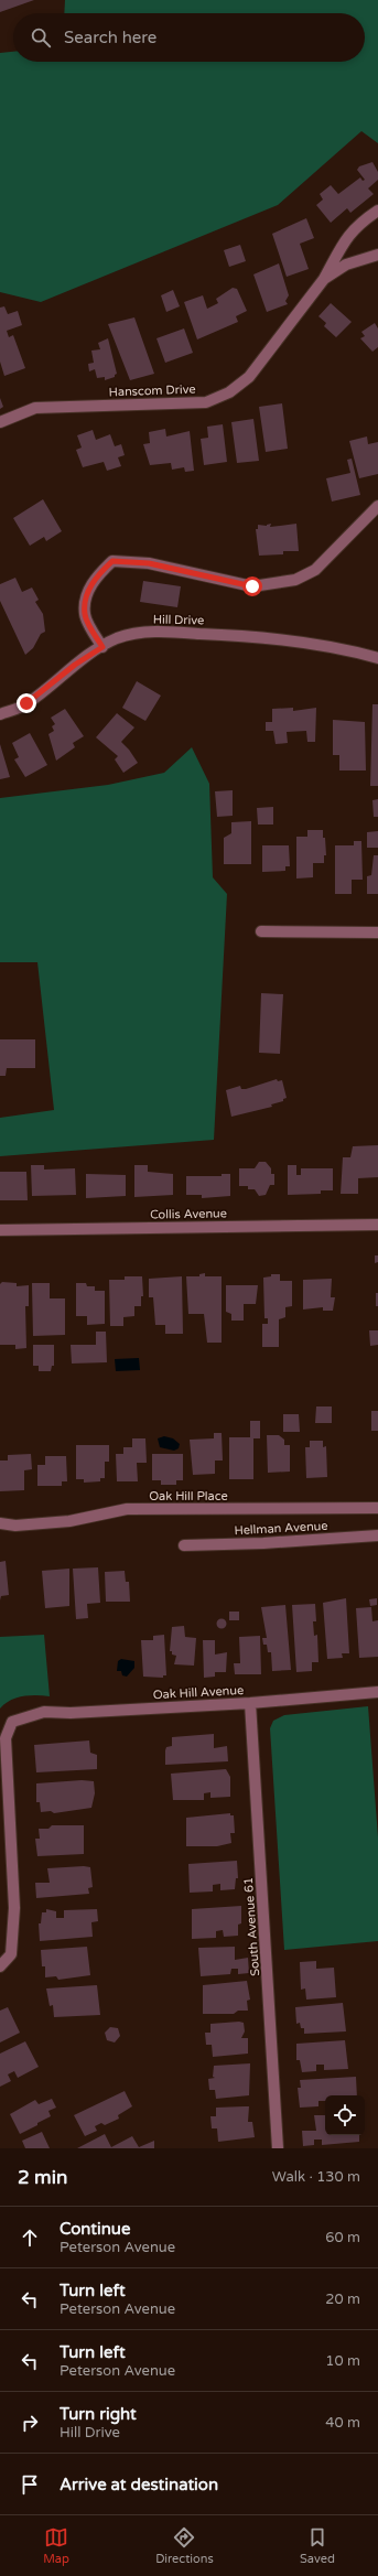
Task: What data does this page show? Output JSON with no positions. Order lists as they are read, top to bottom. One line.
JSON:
{"streets":{"street":["Hanscom Drive","Hill Drive","Collis Avenue","Oak Hill Place","Hellman Avenue","Oak Hill Avenue","South Avenue 61"]},"crossings":[["Oak Hill Avenue","South Avenue 61"]],"page":{"search":"Search here","heading":["2 min","Walk · 130 m"],"list":[["Continue","Peterson Avenue","60 m"],["Turn left","Peterson Avenue","20 m"],["Turn left","Peterson Avenue","10 m"],["Turn right","Hill Drive","40 m"],"Arrive at destination"],"nav":["Map","Directions","Saved"]}}
